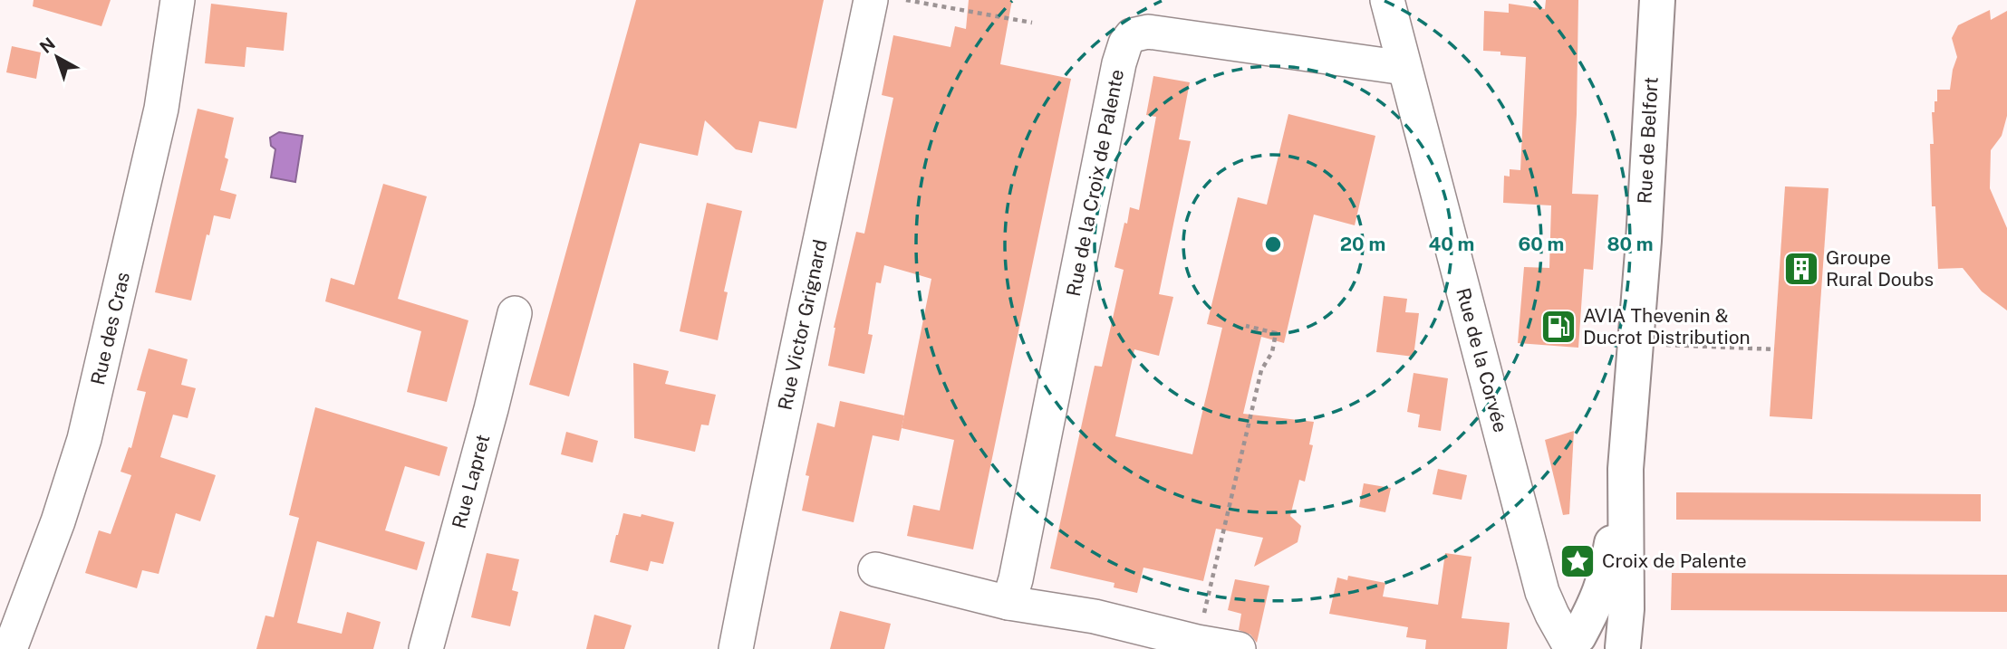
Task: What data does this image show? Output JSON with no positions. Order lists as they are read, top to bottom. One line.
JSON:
{"streets":{"main road":["Rue de Belfort"],"street":["Rue de la Croix de Palente","Rue Victor Grignard","Rue des Cras","Rue de la Corvée","Rue Lapret"]},"crossings":[["Rue de Belfort","Rue de la Corvée"],["Rue de la Croix de Palente","Rue de la Corvée"]],"places":{"building":["Groupe Rural Doubs"],"fuel station":["AVIA Thevenin & Ducrot Distribution"],"place":["Croix de Palente"]},"north":"top left","rings":["20 m","40 m","60 m","80 m"]}
